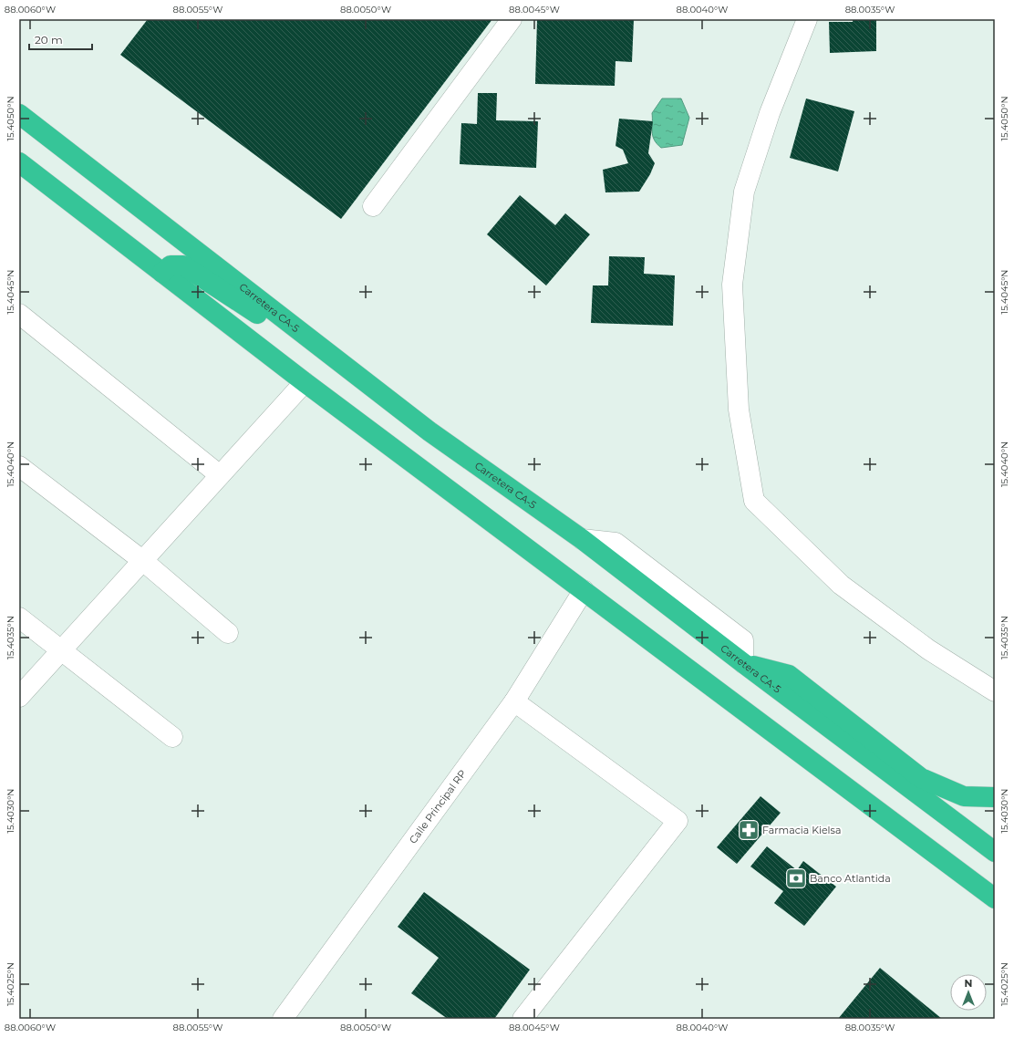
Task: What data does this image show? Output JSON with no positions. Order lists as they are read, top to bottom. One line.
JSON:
{"streets":{"highway":["Carretera CA-5"],"street":["Calle Principal RP"]},"places":{"pharmacy":["Farmacia Kielsa"],"bank":["Banco Atlantida"]},"scale_bar":"20 m","north":"top","coordinates":["88.0060°W","88.0055°W","88.0050°W","88.0045°W","88.0040°W","88.0035°W","15.4050°N","15.4045°N","15.4040°N","15.4035°N","15.4030°N","15.4025°N"]}
